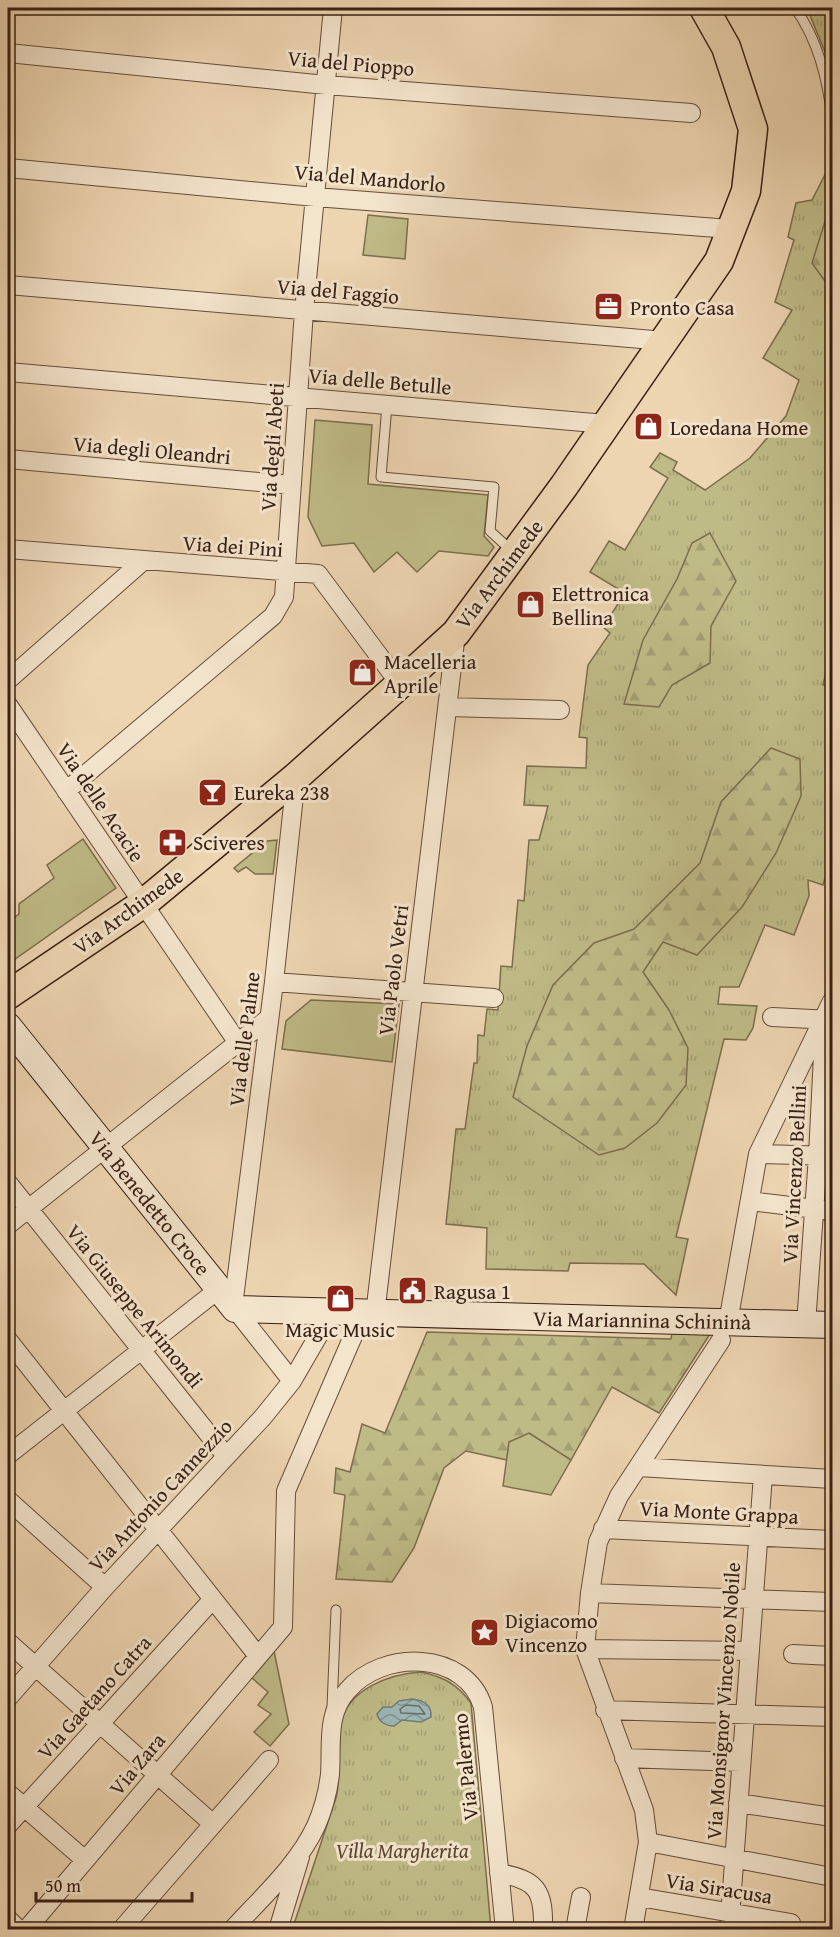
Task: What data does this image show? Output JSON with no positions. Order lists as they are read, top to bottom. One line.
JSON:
{"streets":{"main road":["Via Archimede","Via Benedetto Croce","Via Mariannina Schininà"],"street":["Via del Pioppo","Via del Mandorlo","Via del Faggio","Via delle Betulle","Via degli Abeti","Via degli Oleandri","Via dei Pini","Via delle Acacie","Via Paolo Vetri","Via delle Palme","Via Vincenzo Bellini","Via Giuseppe Arimondi","Via Antonio Cannezzio","Via Monte Grappa","Via Gaetano Catra","Via Monsignor Vincenzo Nobile","Via Zara","Via Palermo","Via Siracusa"]},"crossings":[["Via del Pioppo","Via degli Abeti"],["Via del Mandorlo","Via degli Abeti"],["Via del Mandorlo","Via Archimede"],["Via del Faggio","Via degli Abeti"],["Via del Faggio","Via Archimede"],["Via delle Betulle","Via degli Abeti"],["Via delle Betulle","Via Archimede"],["Via degli Abeti","Via degli Oleandri"],["Via degli Abeti","Via dei Pini"],["Via degli Abeti","Via delle Acacie"],["Via dei Pini","Via Archimede"],["Via Archimede","Via delle Acacie"],["Via Archimede","Via Paolo Vetri"],["Via Archimede","Via delle Palme"],["Via Paolo Vetri","Via Mariannina Schininà"],["Via Paolo Vetri","Via Zara"],["Via delle Palme","Via Benedetto Croce"],["Via delle Palme","Via Mariannina Schininà"],["Via Vincenzo Bellini","Via Mariannina Schininà"],["Via Benedetto Croce","Via Mariannina Schininà"],["Via Benedetto Croce","Via Antonio Cannezzio"],["Via Giuseppe Arimondi","Via Antonio Cannezzio"],["Via Mariannina Schininà","Via Antonio Cannezzio"],["Via Monte Grappa","Via Monsignor Vincenzo Nobile"],["Via Monsignor Vincenzo Nobile","Via Siracusa"]],"parks":["Villa Margherita"],"places":{"office":["Pronto Casa"],"shop":["Loredana Home","Elettronica Bellina","Macelleria Aprile","Magic Music"],"bar":["Eureka 238"],"pharmacy":["Sciveres"],"public building":["Ragusa 1"],"place":["Digiacomo Vincenzo"]},"scale_bar":"50 m"}
